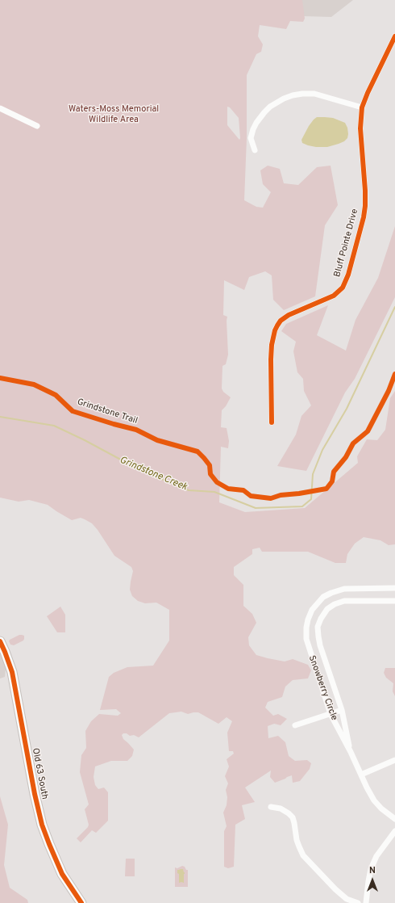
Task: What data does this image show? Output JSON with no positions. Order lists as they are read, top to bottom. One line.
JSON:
{"streets":{"main road":["Old 63 South"],"street":["Bluff Pointe Drive","Snowberry Circle"],"cycle path":["Grindstone Trail"]},"water":["Grindstone Creek"],"parks":["Waters-Moss Memorial Wildlife Area"],"north":"top"}
